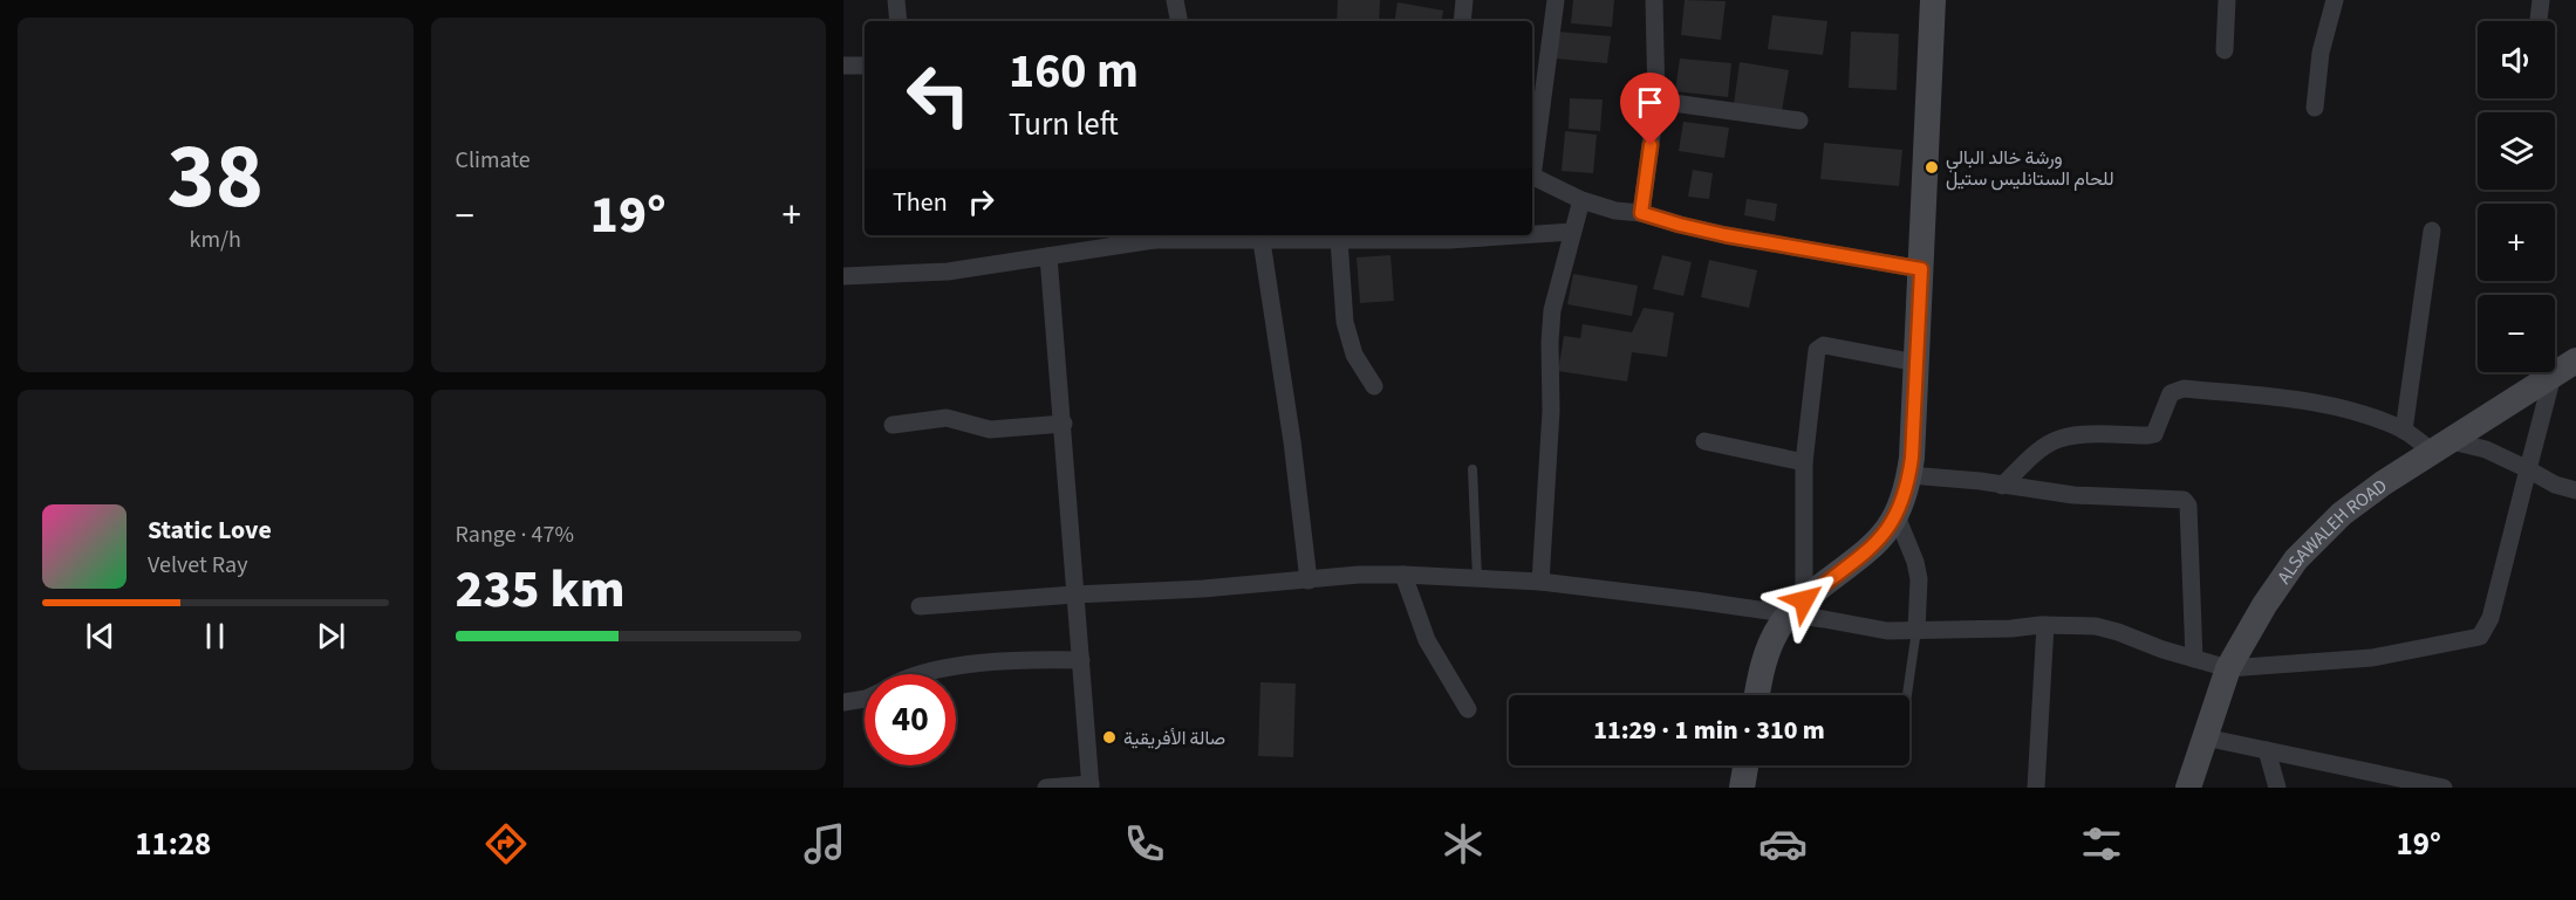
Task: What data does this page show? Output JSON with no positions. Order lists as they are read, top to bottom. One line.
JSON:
{"streets":{"street":["ALSAWALEH ROAD"]},"places":["ورشة خالد البالي للحام الستانليس ستيل","صالة الأفريقية"],"page":{"tile":[["38","km/h"],"Climate",["Range · 47%","235 km"]],"map_buttons":["+","−"],"turn":["160 m","Turn left"],"then":"Then","heat":["−","19°","+"],"song":["Static Love","Velvet Ray"],"limit":"40","trip":"11:29 · 1 min · 310 m","tabs":["11:28","19°"]}}
